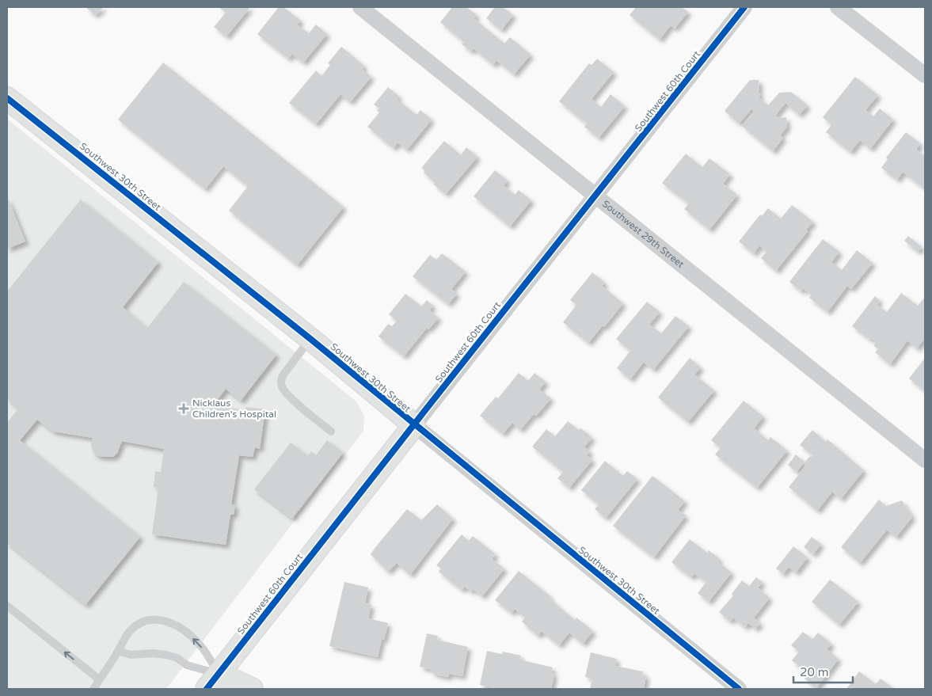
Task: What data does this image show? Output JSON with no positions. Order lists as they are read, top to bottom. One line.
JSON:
{"streets":{"street":["Southwest 60th Court","Southwest 30th Street","Southwest 29th Street"]},"crossings":[["Southwest 60th Court","Southwest 30th Street"],["Southwest 60th Court","Southwest 29th Street"]],"places":{"health":["Nicklaus Children's Hospital"]},"scale_bar":"20 m"}
